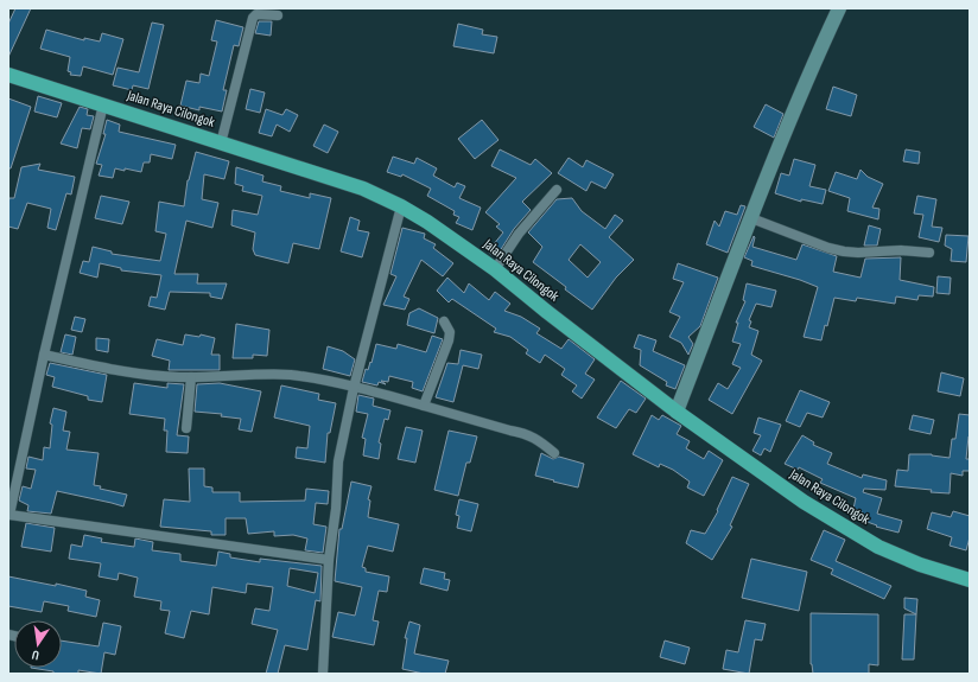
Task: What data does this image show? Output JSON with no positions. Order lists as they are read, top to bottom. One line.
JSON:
{"streets":{"highway":["Jalan Raya Cilongok"]},"north":"bottom"}
